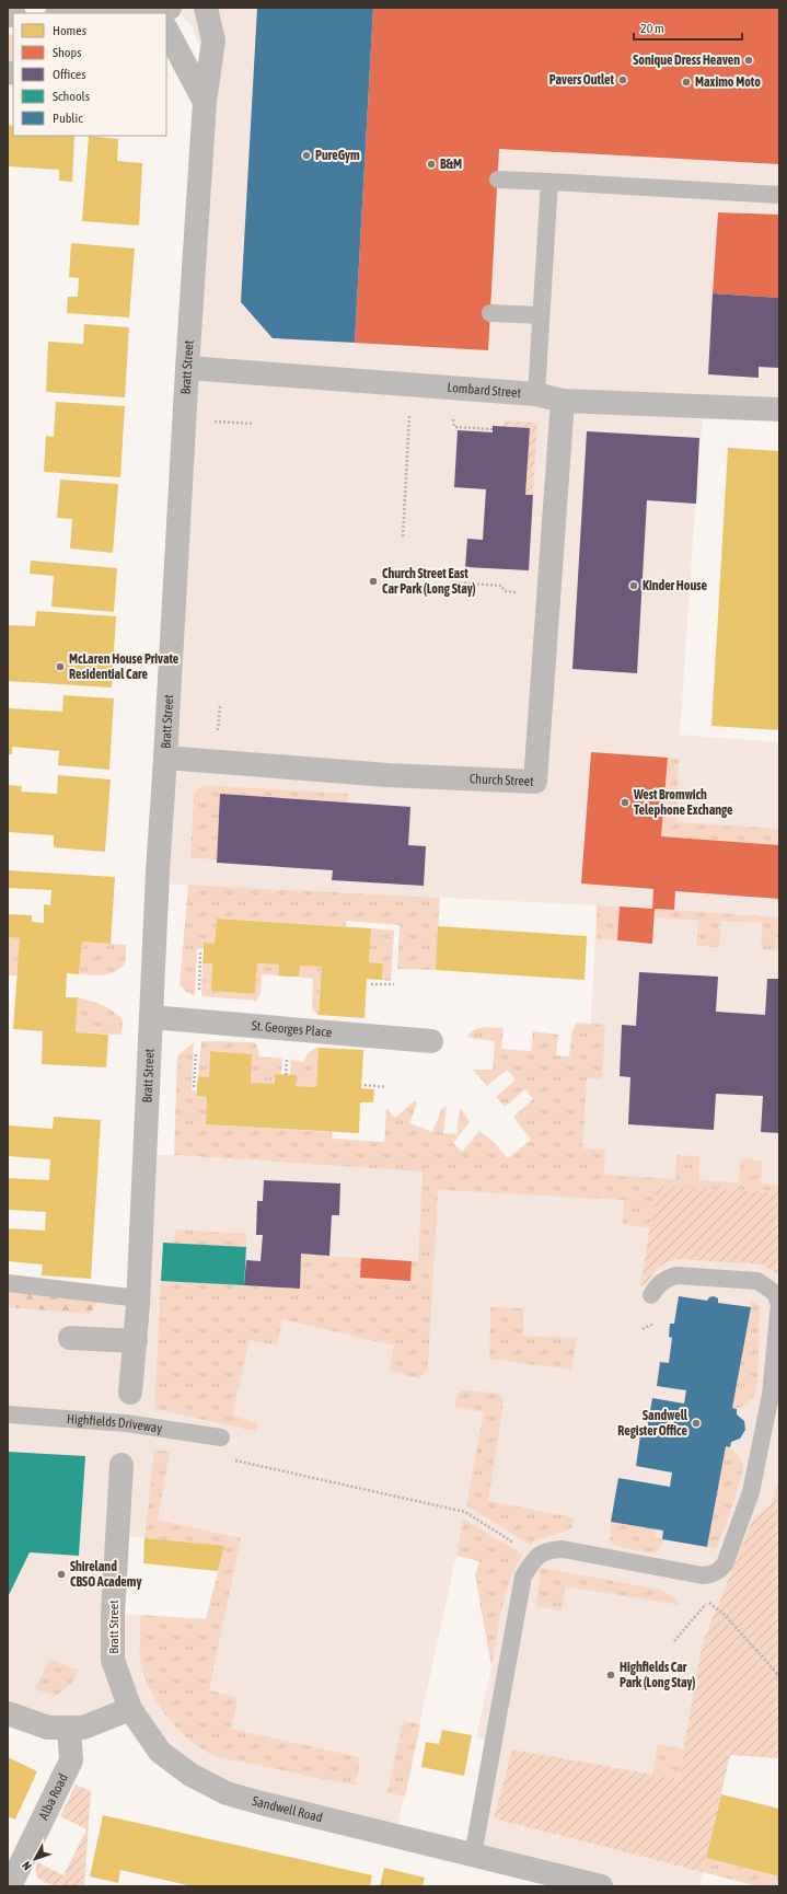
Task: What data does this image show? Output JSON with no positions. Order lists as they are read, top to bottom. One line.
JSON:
{"streets":{"street":["Bratt Street","Lombard Street","Church Street","St. Georges Place","Alba Road","Sandwell Road"],"lane":["Highfields Driveway"]},"crossings":[["Bratt Street","Lombard Street"],["Bratt Street","Church Street"],["Bratt Street","St. Georges Place"],["Bratt Street","Sandwell Road"],["Lombard Street","Church Street"]],"places":["Sonique Dress Heaven","Pavers Outlet","Maximo Moto","PureGym","B&M","Church Street East Car Park (Long Stay)","Kinder House","McLaren House Private Residential Care","West Bromwich Telephone Exchange","Sandwell Register Office","Shireland CBSO Academy","Highfields Car Park (Long Stay)"],"legend":["Homes","Shops","Offices","Schools","Public"],"scale_bar":"20 m","north":"bottom left"}
